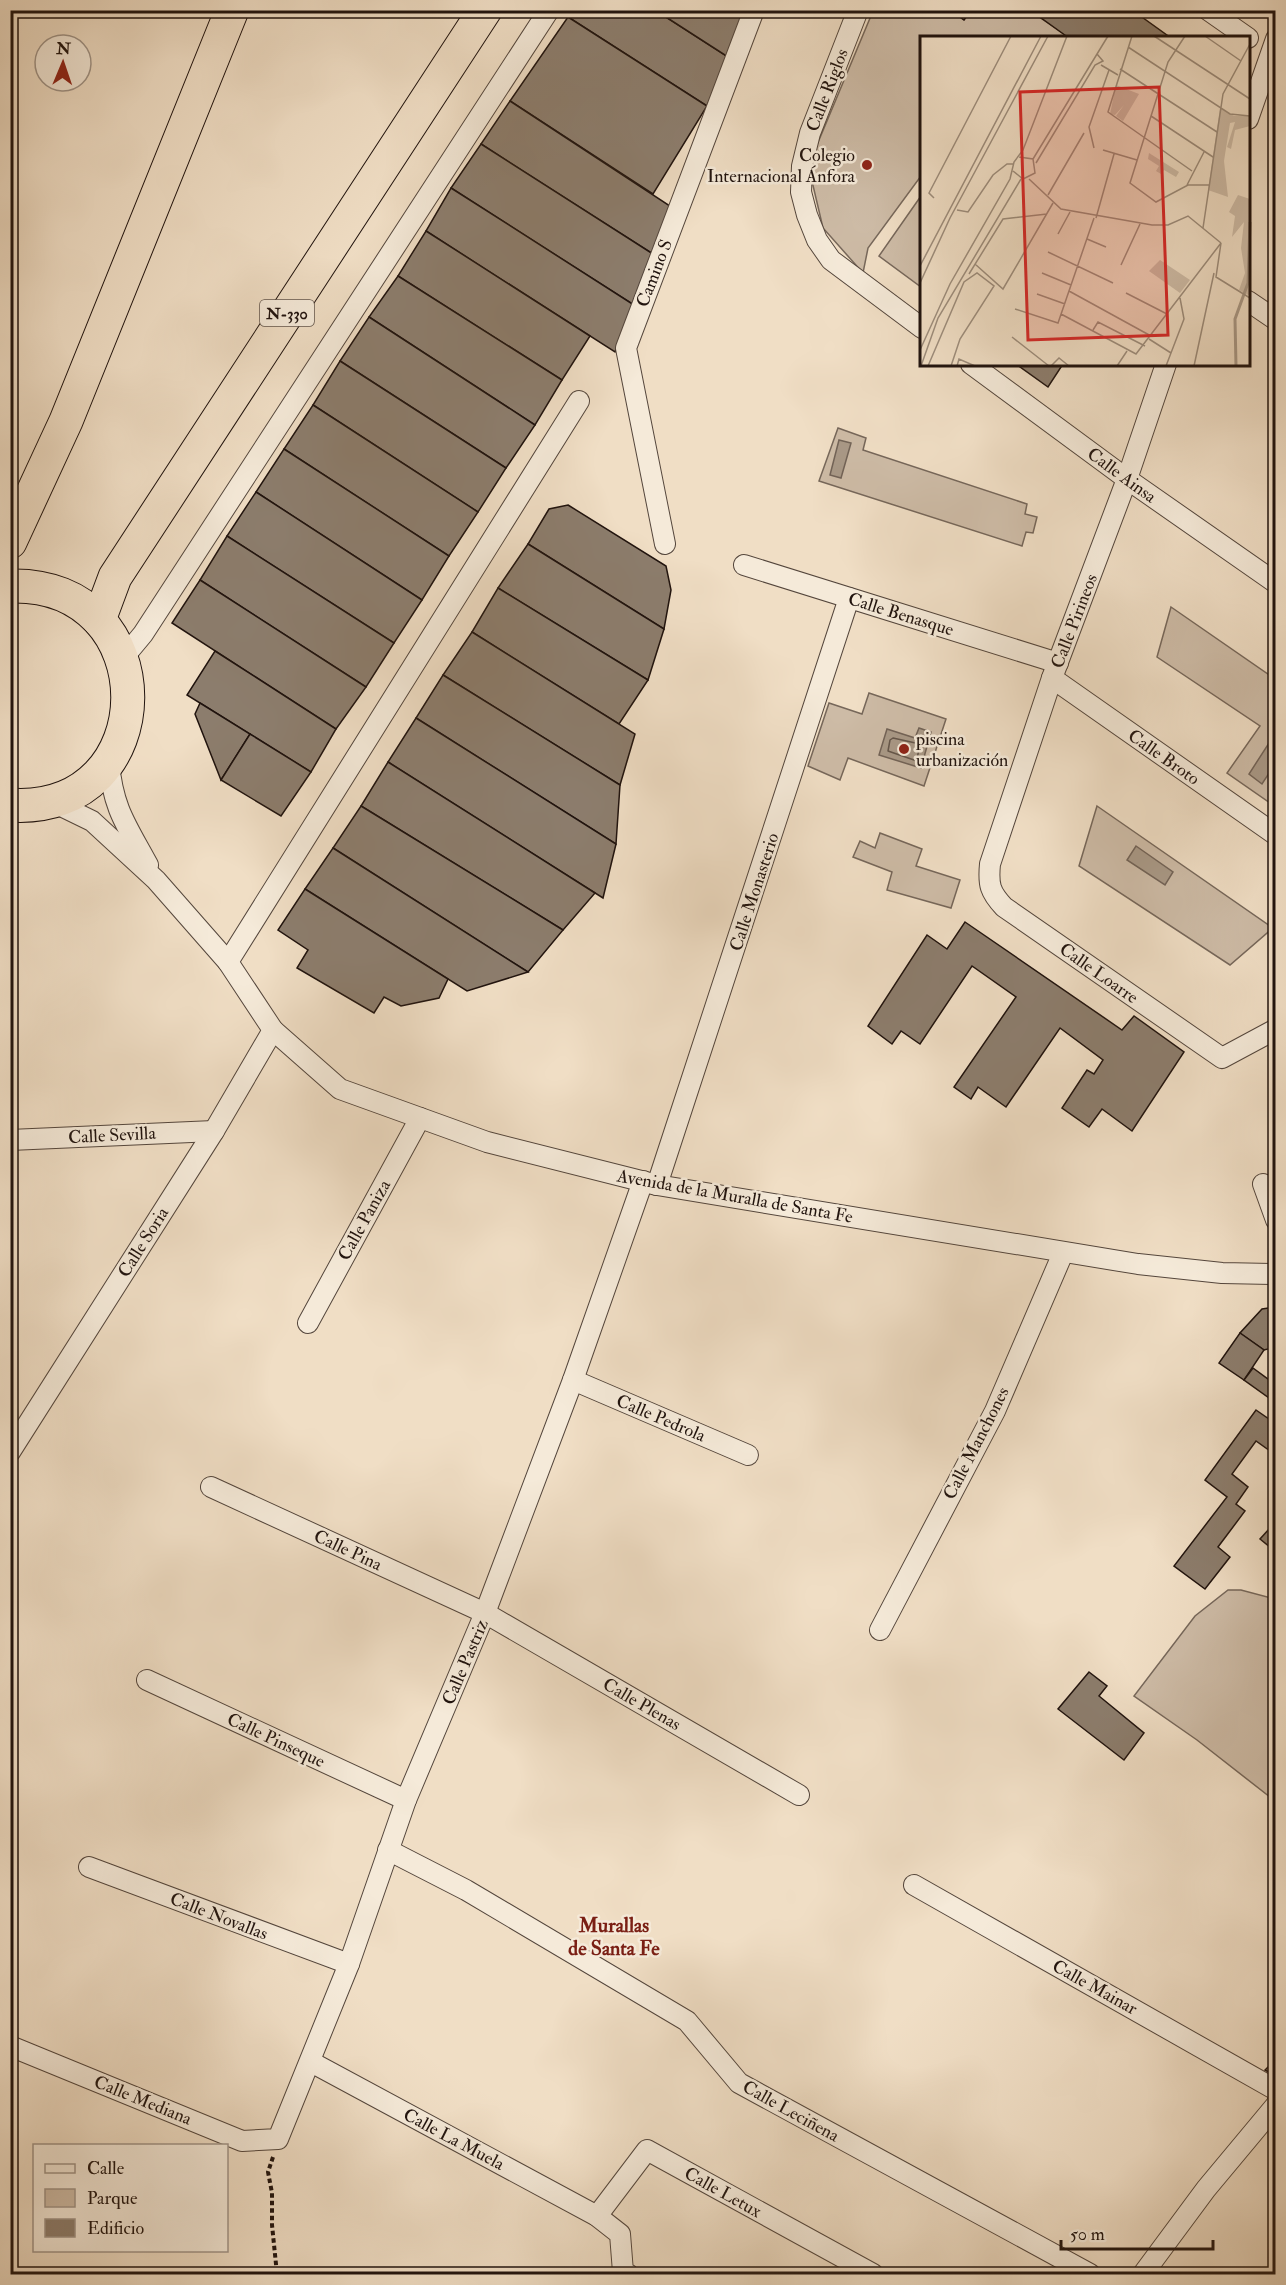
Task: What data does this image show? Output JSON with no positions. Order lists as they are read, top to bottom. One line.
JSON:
{"streets":{"highway":["N-330"],"street":["Calle Riglos","Camino S","Calle Ainsa","Calle Benasque","Calle Pirineos","Calle Broto","Calle Monasterio","Calle Loarre","Calle Sevilla","Avenida de la Muralla de Santa Fe","Calle Paniza","Calle Soria","Calle Pedrola","Calle Manchones","Calle Pina","Calle Pastriz","Calle Plenas","Calle Pinseque","Calle Novallas","Calle Mainar","Calle Mediana","Calle Leciñena","Calle La Muela","Calle Letux"]},"crossings":[["Calle Ainsa","Calle Pirineos"],["Calle Benasque","Calle Pirineos"],["Calle Benasque","Calle Broto"],["Calle Benasque","Calle Monasterio"],["Calle Pirineos","Calle Broto"],["Calle Pirineos","Calle Loarre"],["Calle Monasterio","Avenida de la Muralla de Santa Fe"],["Calle Monasterio","Calle Pastriz"],["Calle Sevilla","Calle Soria"],["Avenida de la Muralla de Santa Fe","Calle Paniza"],["Avenida de la Muralla de Santa Fe","Calle Soria"],["Avenida de la Muralla de Santa Fe","Calle Manchones"],["Avenida de la Muralla de Santa Fe","Calle Pastriz"],["Calle Pedrola","Calle Pastriz"],["Calle Pina","Calle Pastriz"],["Calle Pina","Calle Plenas"],["Calle Pastriz","Calle Plenas"],["Calle Pastriz","Calle Pinseque"],["Calle Pastriz","Calle Novallas"],["Calle Pastriz","Calle Mediana"],["Calle Pastriz","Calle Leciñena"],["Calle Pastriz","Calle La Muela"],["Calle La Muela","Calle Letux"]],"districts":["Murallas de Santa Fe"],"places":["Colegio Internacional Ánfora","piscina urbanización"],"legend":["Calle","Parque","Edificio"],"scale_bar":"50 m","north":"top"}
